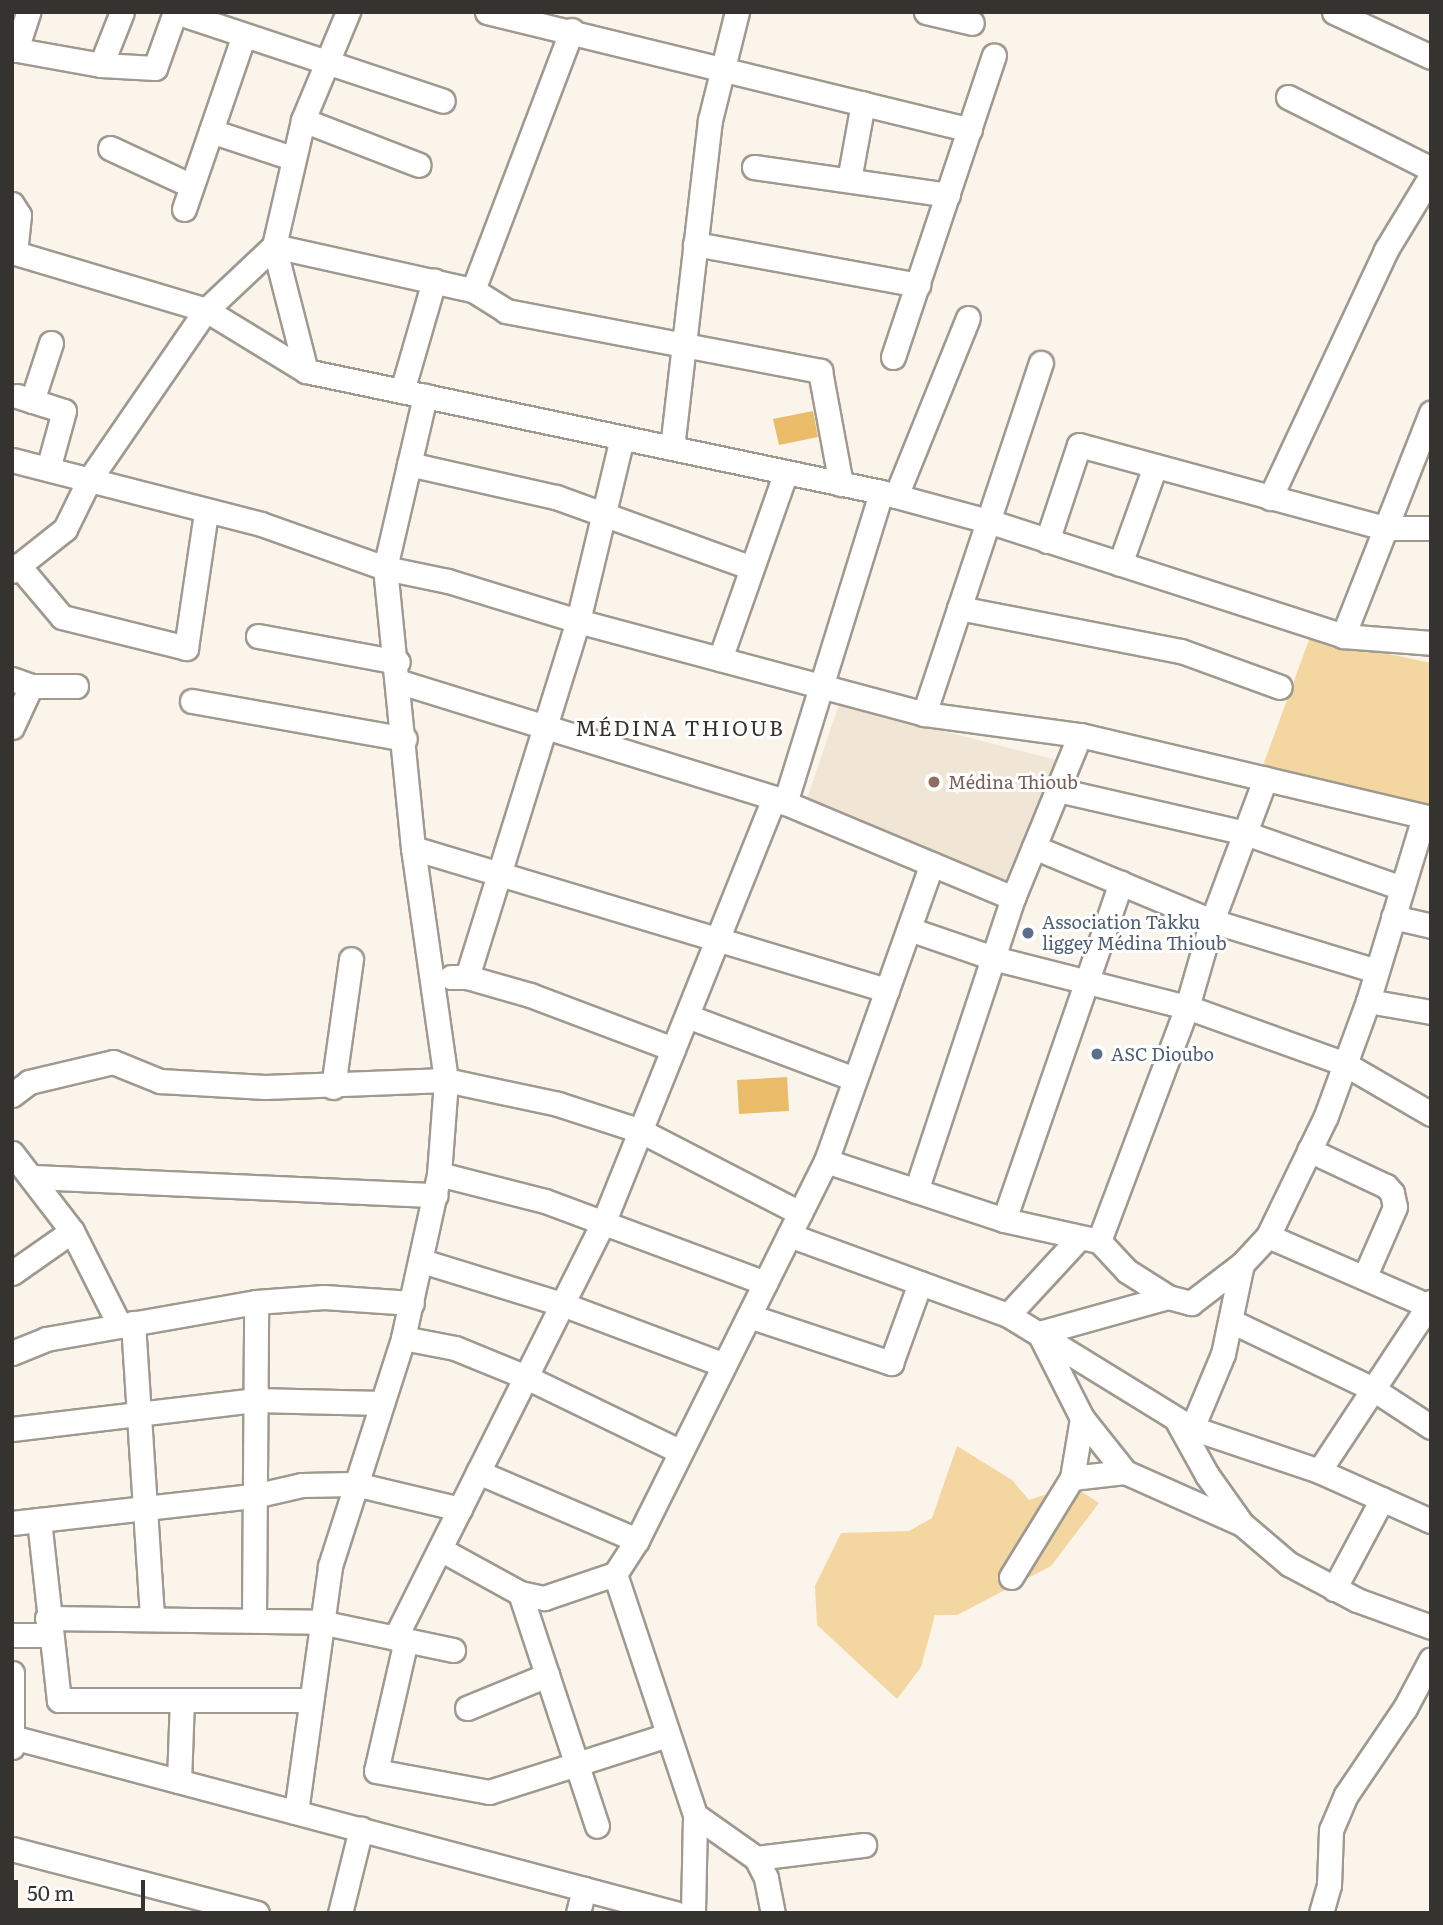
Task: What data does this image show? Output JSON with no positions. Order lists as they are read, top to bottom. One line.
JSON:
{"districts":["MÉDINA THIOUB"],"places":["Médina Thioub","Association Takku liggey Médina Thioub","ASC Dioubo"],"scale_bar":"50 m"}
